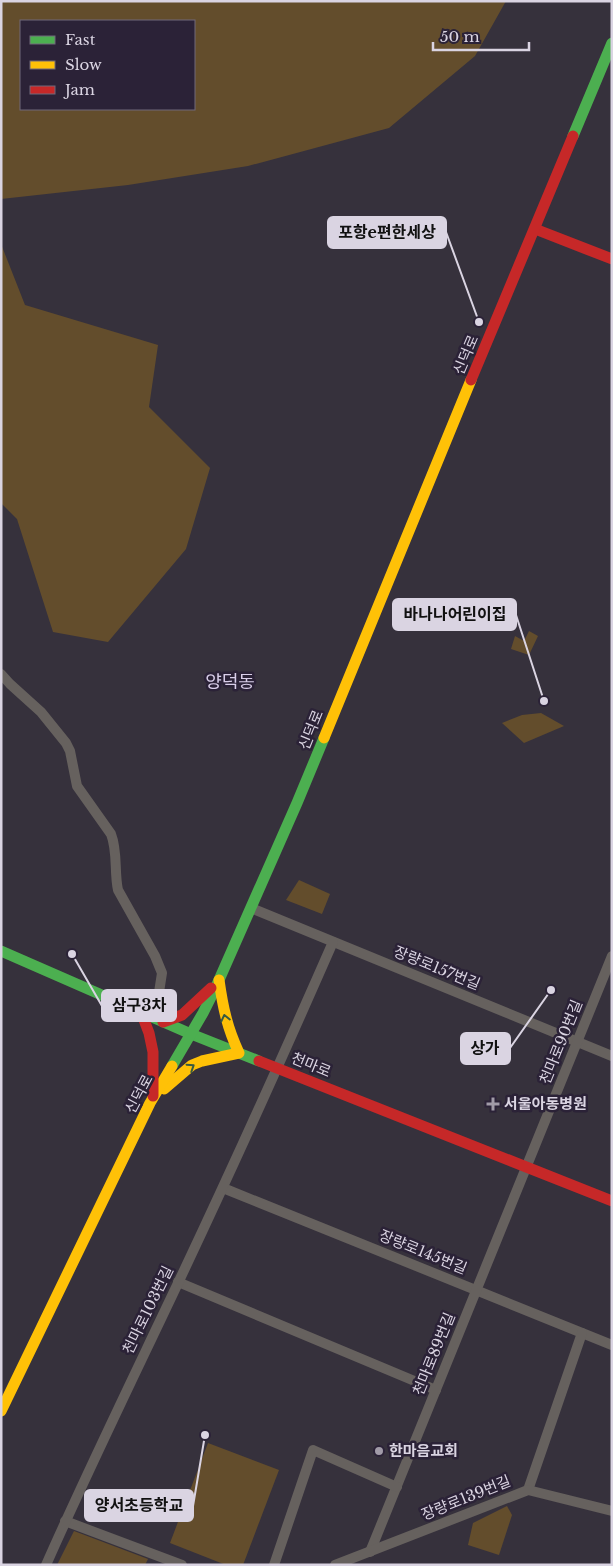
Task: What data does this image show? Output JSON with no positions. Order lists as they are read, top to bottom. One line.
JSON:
{"streets":{"street":["신덕로","장량로157번길","천마로90번길","천마로","장량로145번길","천마로103번길","천마로89번길","장량로139번길"]},"crossings":[["신덕로","장량로157번길"],["신덕로","천마로"],["장량로157번길","천마로90번길"],["장량로157번길","천마로103번길"],["천마로90번길","천마로"],["천마로90번길","천마로89번길"],["천마로","천마로103번길"],["천마로","천마로89번길"],["장량로145번길","천마로103번길"],["장량로145번길","천마로89번길"],["천마로89번길","장량로139번길"]],"districts":["양덕동"],"places":{"other":["포항e편한세상","바나나어린이집","삼구3차","상가","양서초등학교","한마음교회"],"health":["서울아동병원"]},"legend":["Fast","Slow","Jam"],"scale_bar":"50 m"}
